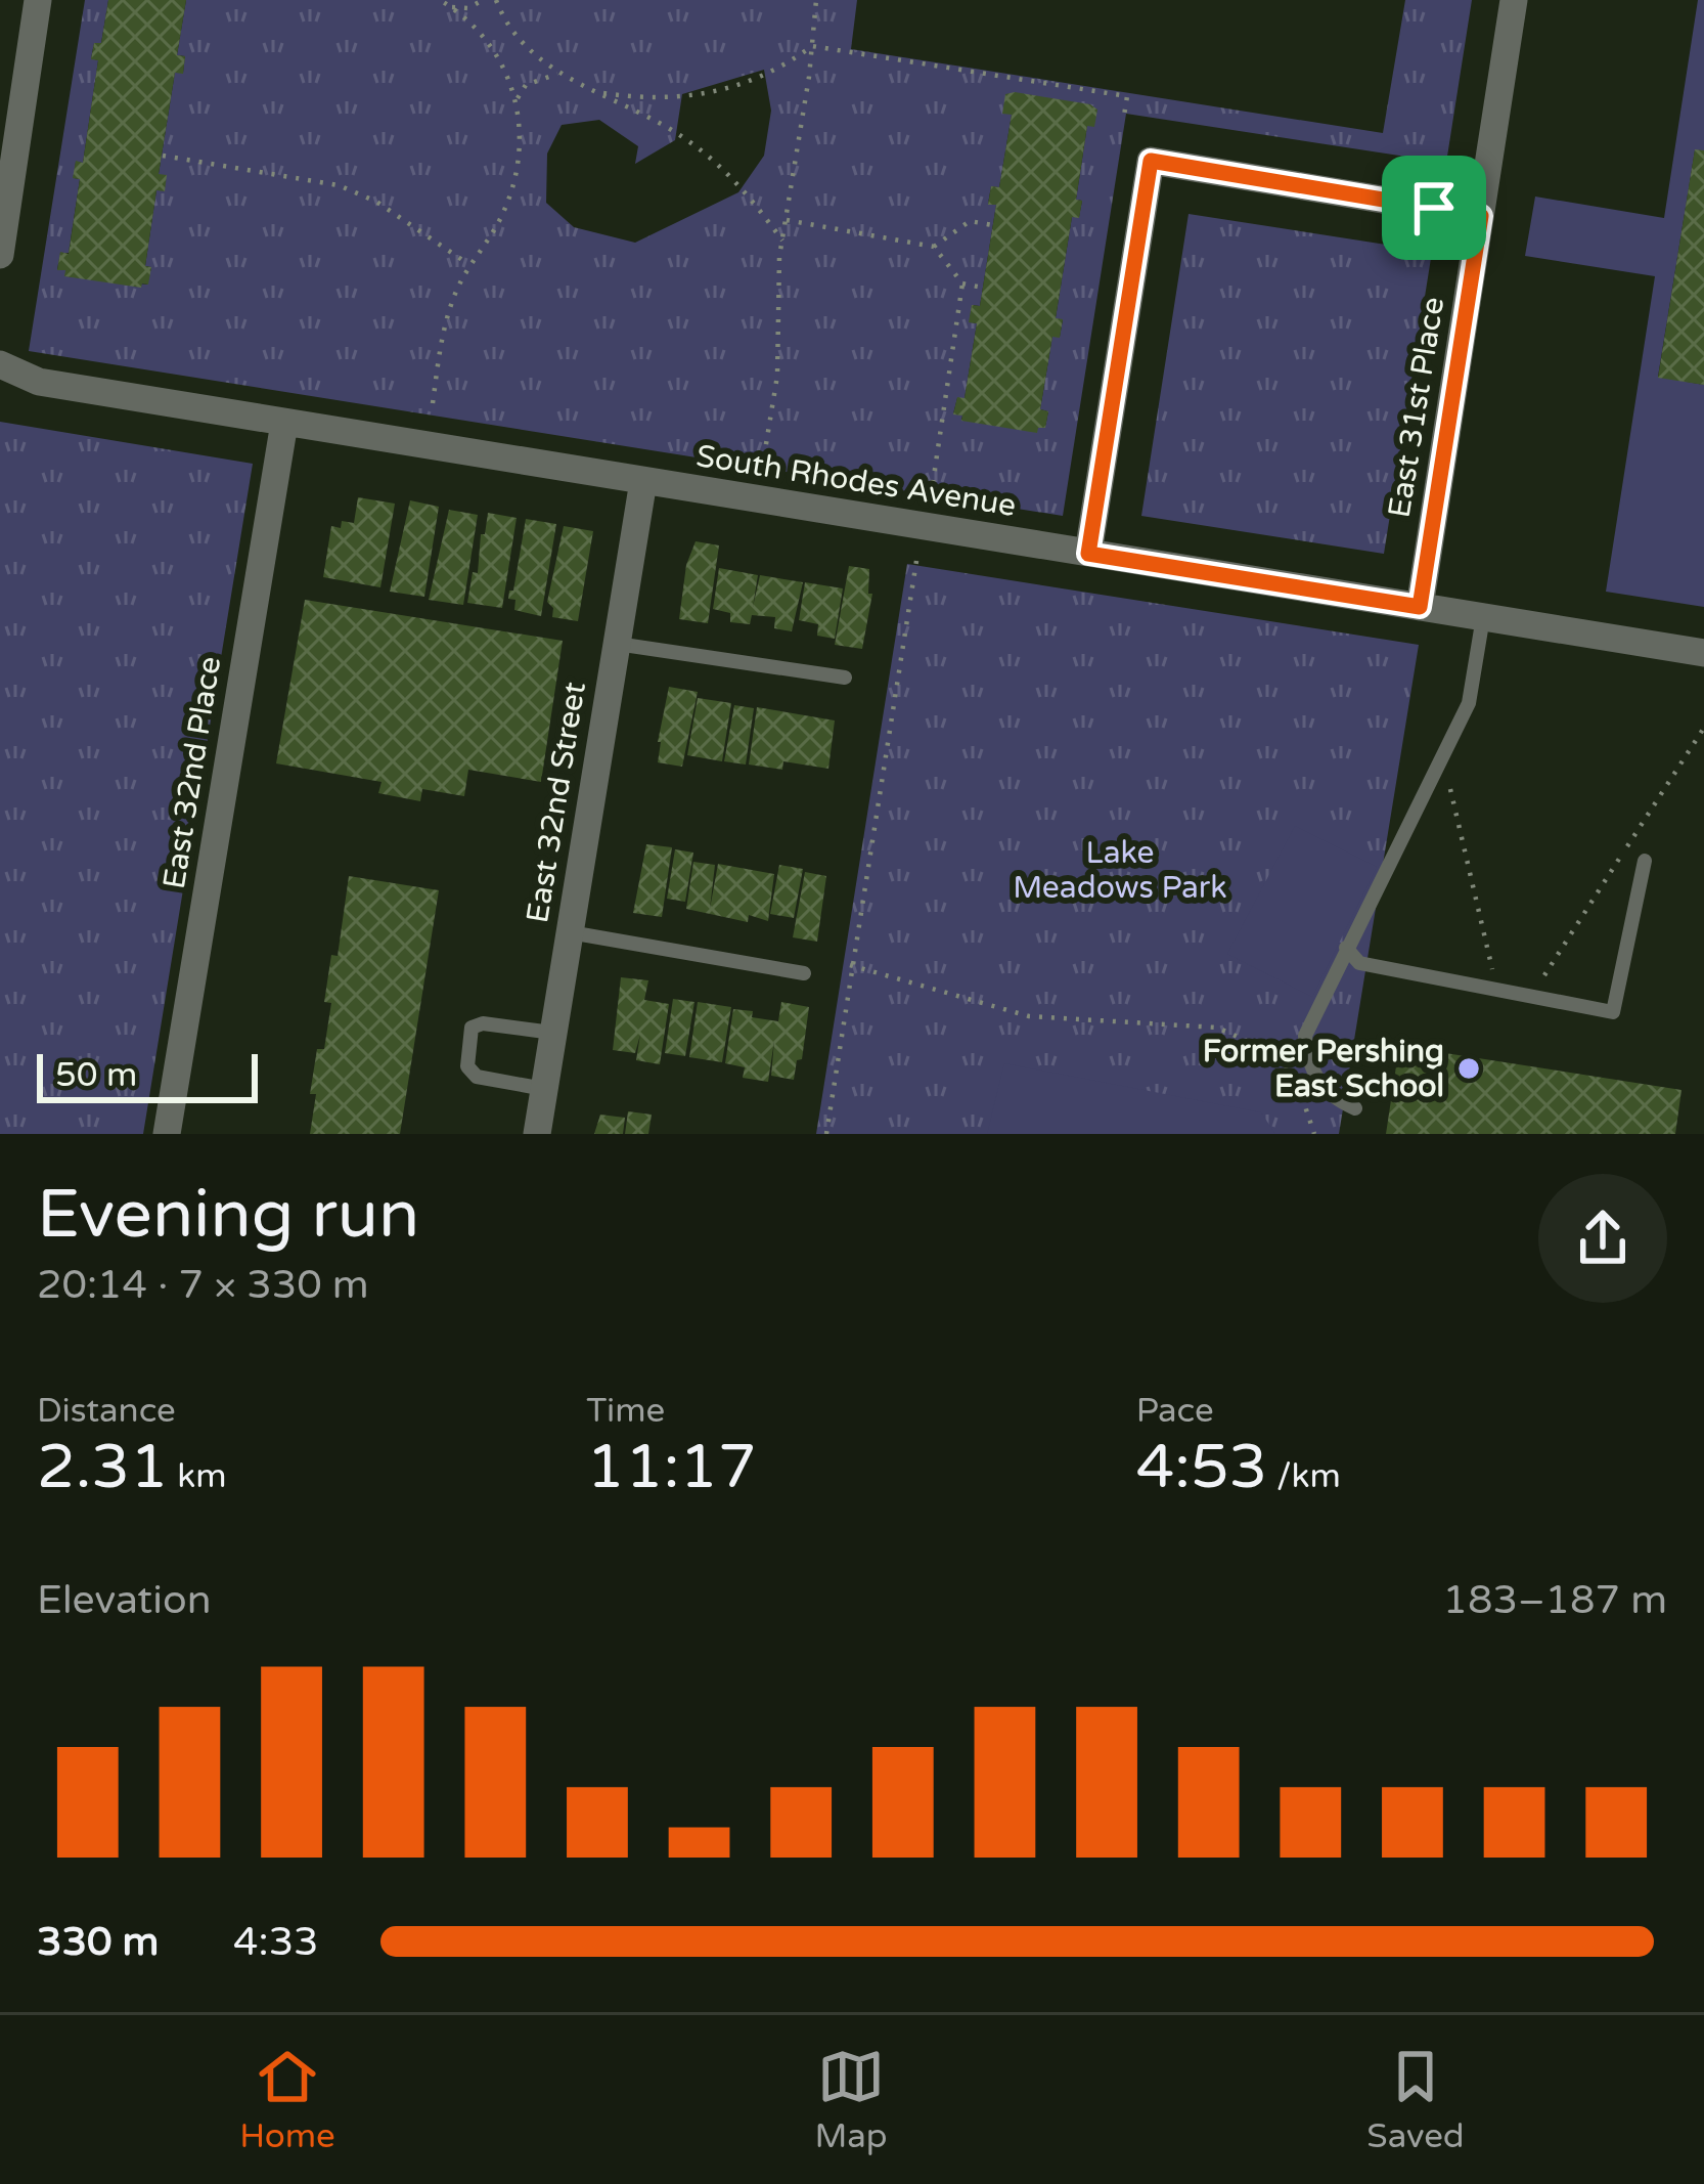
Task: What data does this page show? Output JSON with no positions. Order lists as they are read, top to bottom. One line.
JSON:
{"streets":{"street":["East 31st Place","South Rhodes Avenue","East 32nd Place","East 32nd Street"]},"crossings":[["East 31st Place","South Rhodes Avenue"],["South Rhodes Avenue","East 32nd Place"],["South Rhodes Avenue","East 32nd Street"]],"parks":["Lake Meadows Park"],"places":["Former Pershing East School"],"scale_bar":"50 m","page":{"scale":"50 m","heading":["Evening run","20:14 · 7 × 330 m"],"stats":[["Distance","2.31 km"],["Time","11:17"],["Pace","4:53 /km"]],"chart":["Elevation","183–187 m"],"list":[{"name":"330 m","note":"4:33"}],"tabs":["Home","Map","Saved"]}}
